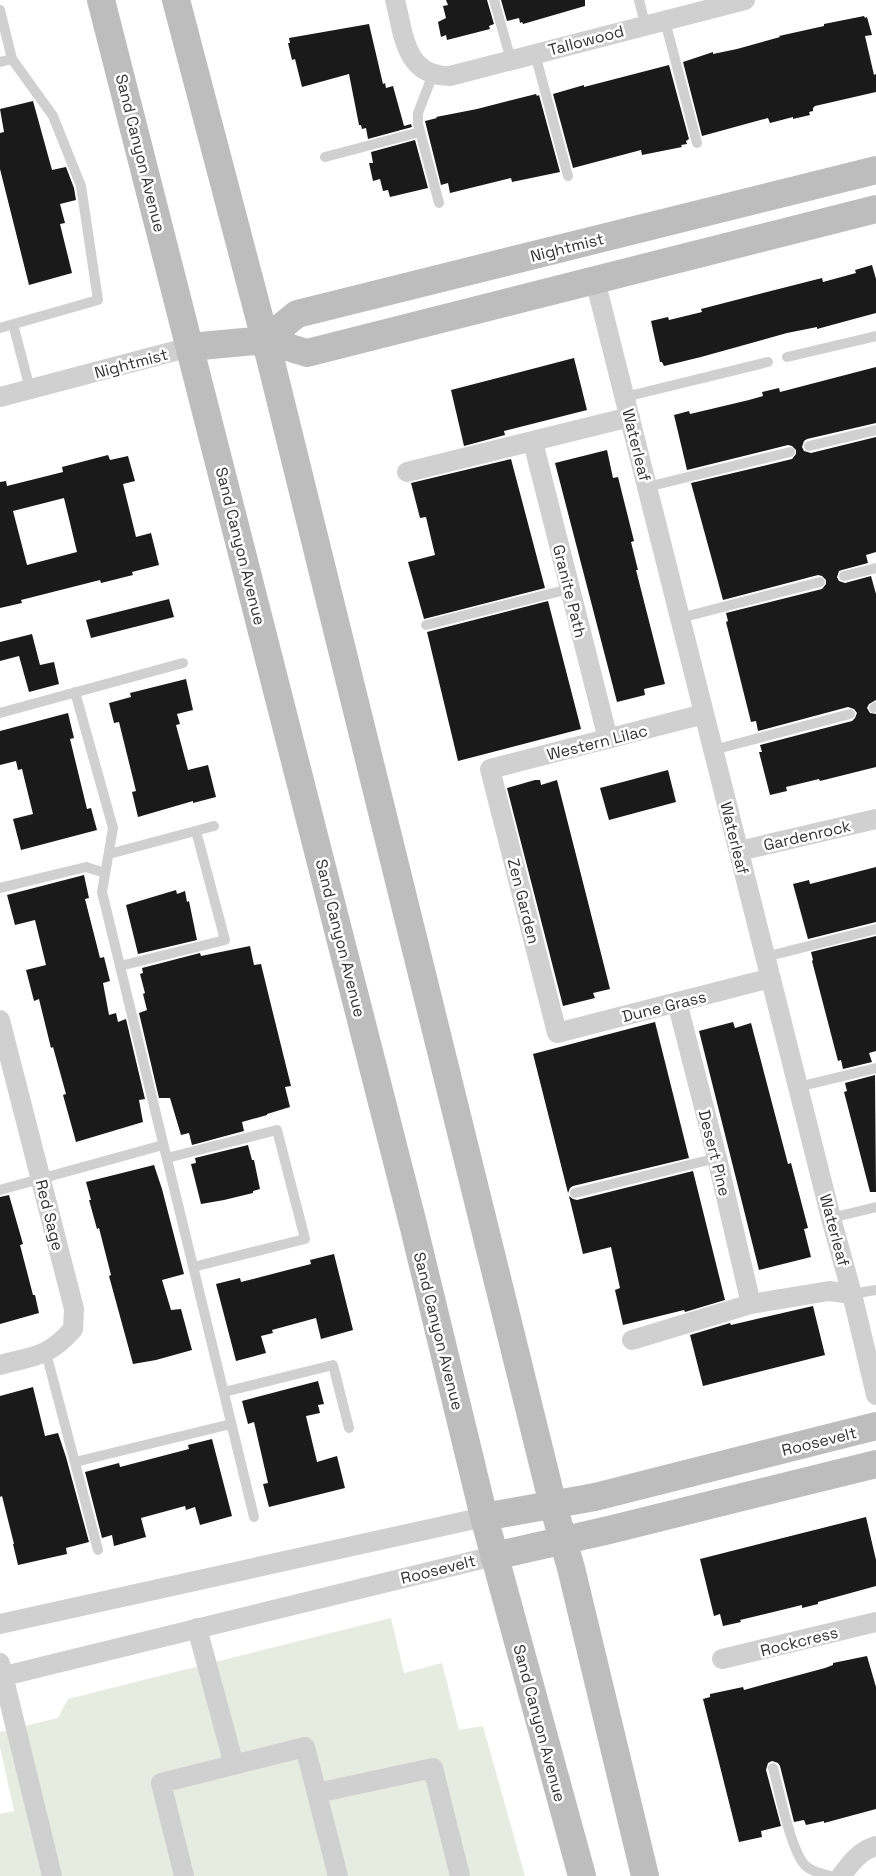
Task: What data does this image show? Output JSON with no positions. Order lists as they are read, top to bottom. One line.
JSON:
{"streets":{"main road":["Sand Canyon Avenue","Nightmist","Roosevelt"],"street":["Tallowood","Waterleaf","Granite Path","Western Lilac","Gardenrock","Zen Garden","Dune Grass","Desert Pine","Red Sage","Rockcress"]},"crossings":[["Sand Canyon Avenue","Nightmist"],["Sand Canyon Avenue","Roosevelt"],["Nightmist","Waterleaf"],["Waterleaf","Western Lilac"],["Waterleaf","Gardenrock"],["Waterleaf","Dune Grass"],["Granite Path","Western Lilac"],["Western Lilac","Zen Garden"],["Zen Garden","Dune Grass"],["Dune Grass","Desert Pine"]]}
